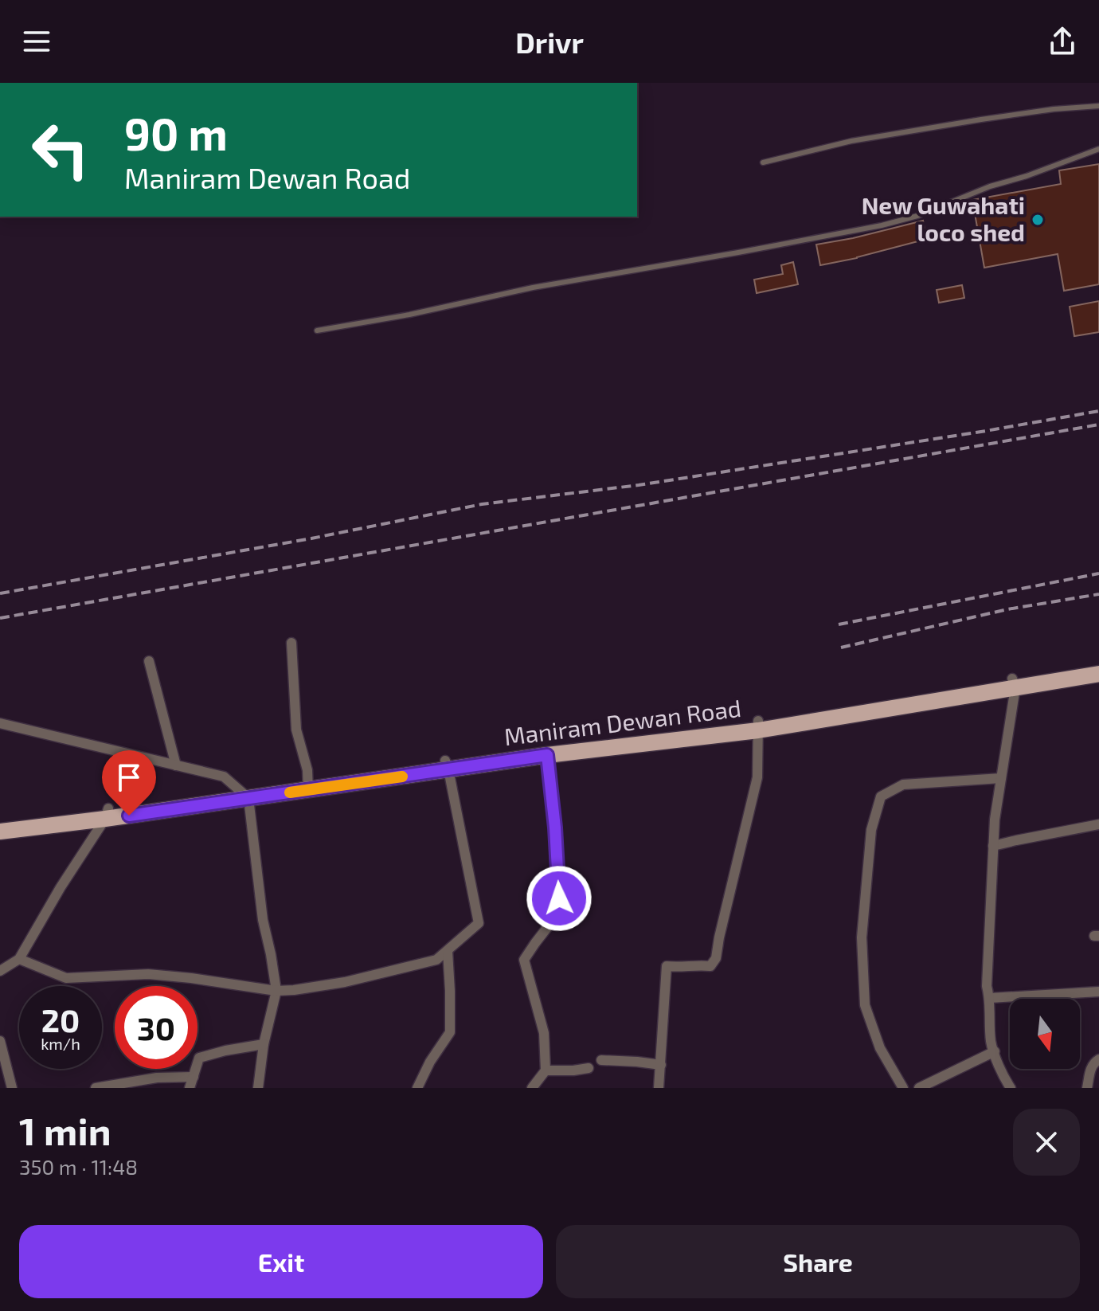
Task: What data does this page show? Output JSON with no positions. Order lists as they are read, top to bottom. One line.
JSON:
{"streets":{"main road":["Maniram Dewan Road"]},"places":["New Guwahati loco shed"],"north":"bottom","page":{"header":"Drivr","turn":["90 m","Maniram Dewan Road"],"speed":"20 km/h","limit":"30","heading":["1 min","350 m · 11:48"],"buttons":["Exit","Share"]}}
